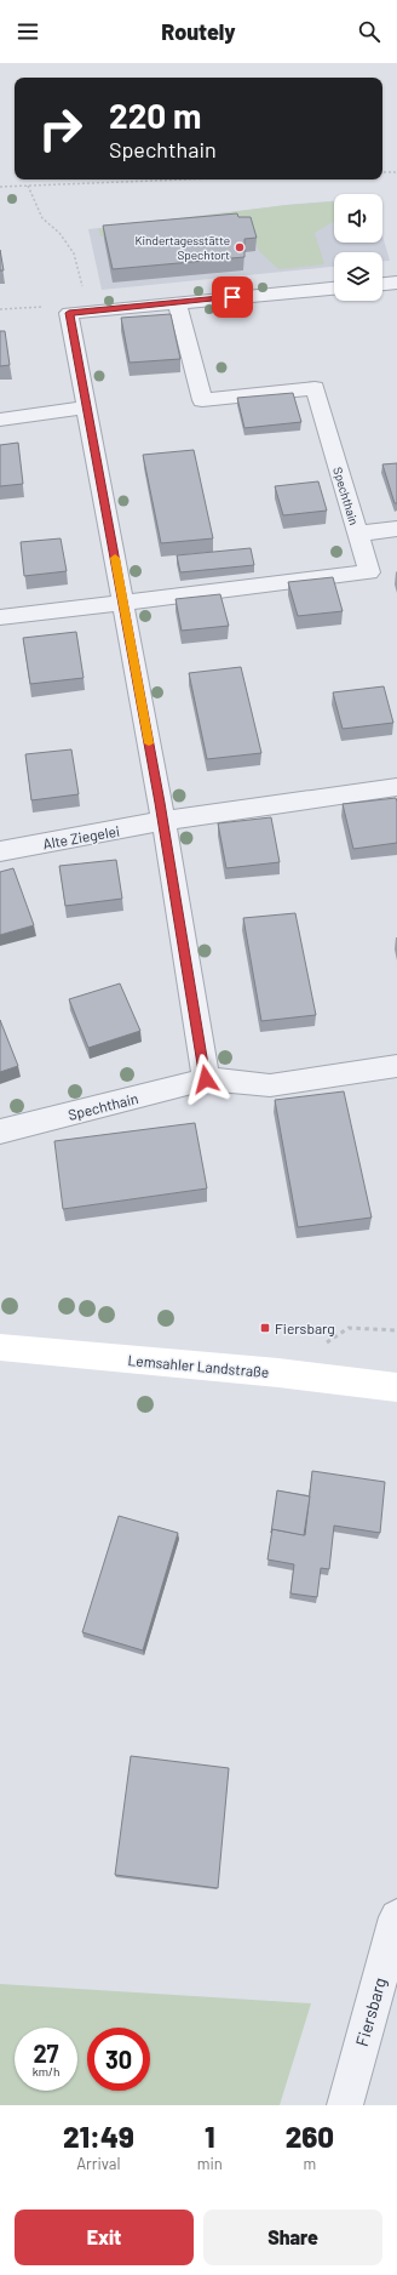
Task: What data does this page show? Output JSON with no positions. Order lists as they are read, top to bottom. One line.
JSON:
{"streets":{"main road":["Lemsahler Landstraße"],"street":["Spechthain","Alte Ziegelei","Fiersbarg"]},"places":{"other":["Kindertagesstätte Spechtort"],"transit":["Fiersbarg"]},"page":{"header":"Routely","turn":["220 m","Spechthain"],"speed":"27 km/h","limit":"30","eta":["21:49","Arrival","1","min","260","m"],"buttons":["Exit","Share"]}}
